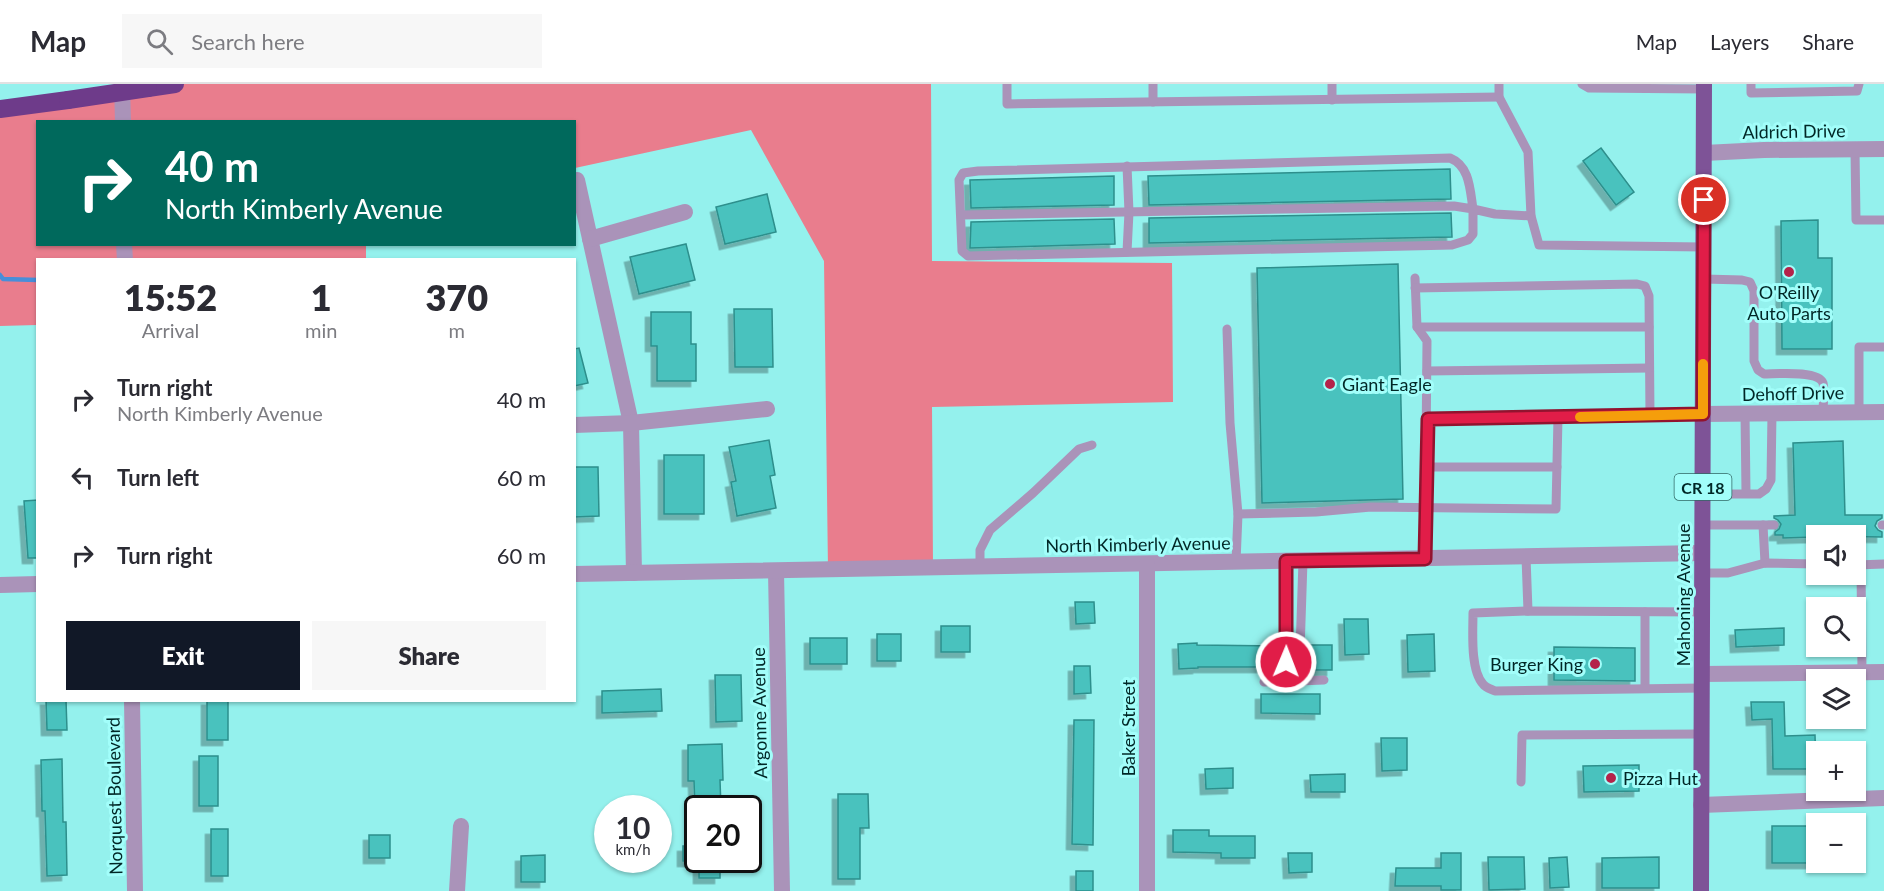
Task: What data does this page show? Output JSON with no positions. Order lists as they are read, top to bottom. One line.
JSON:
{"streets":{"main road":["CR 18","Mahoning Avenue"],"street":["Aldrich Drive","Dehoff Drive","North Kimberly Avenue","Argonne Avenue","Baker Street","Norquest Boulevard"]},"crossings":[["Aldrich Drive","Mahoning Avenue"],["Dehoff Drive","Mahoning Avenue"],["North Kimberly Avenue","Mahoning Avenue"],["North Kimberly Avenue","Argonne Avenue"],["North Kimberly Avenue","Baker Street"]],"places":["O'Reilly Auto Parts","Giant Eagle","Burger King","Pizza Hut"],"page":{"header":"Map","search":"Search here","nav":["Map","Layers","Share"],"turn":["40 m","North Kimberly Avenue"],"eta":["15:52","Arrival","1","min","370","m"],"list":[{"name":"Turn right","note":"North Kimberly Avenue","value":"40 m"},{"name":"Turn left","value":"60 m"},{"name":"Turn right","value":"60 m"}],"map_buttons":["+","−"],"buttons":["Exit","Share"],"speed":"10 km/h","limit":"20"}}
